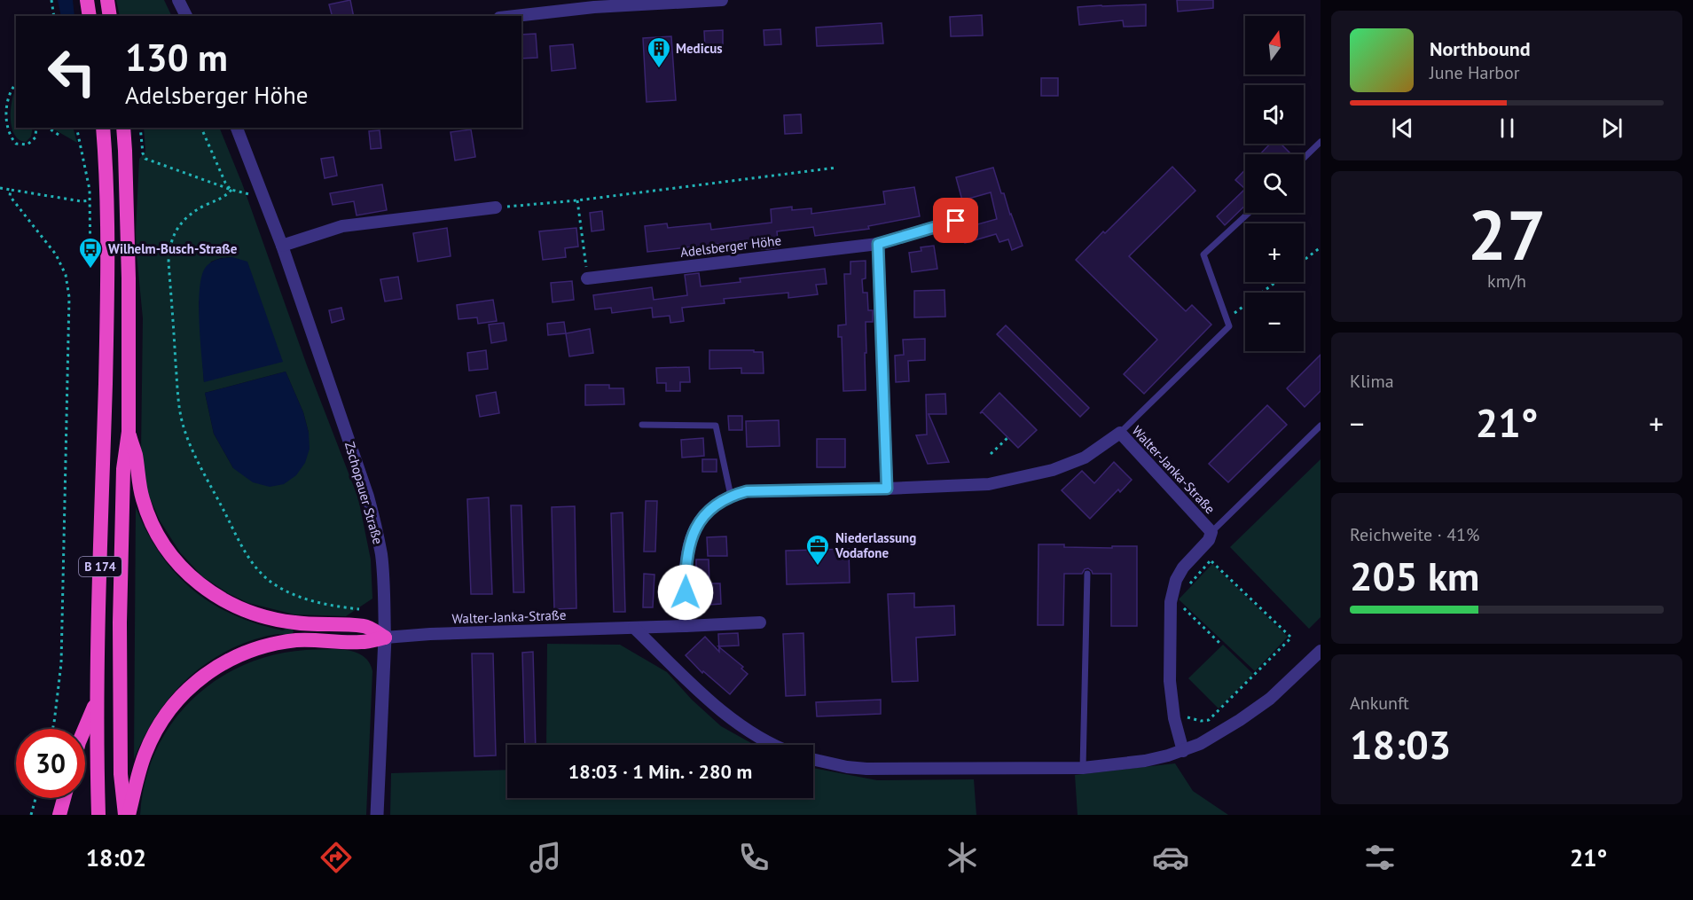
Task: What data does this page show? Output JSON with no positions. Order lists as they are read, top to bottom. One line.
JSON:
{"streets":{"highway":["B 174"],"street":["Adelsberger Höhe","Walter-Janka-Straße","Zschopauer Straße"]},"crossings":[["Walter-Janka-Straße","Zschopauer Straße"]],"places":{"building":["Medicus"],"bus stop":["Wilhelm-Busch-Straße"],"office":["Niederlassung Vodafone"]},"north":"top","page":{"map_buttons":["+","−"],"turn":["130 m","Adelsberger Höhe"],"song":["Northbound","June Harbor"],"tile":[["27","km/h"],"Klima",["Reichweite · 41%","205 km"],["Ankunft","18:03"]],"heat":["−","21°","+"],"limit":"30","trip":"18:03 · 1 Min. · 280 m","tabs":["18:02","21°"]}}
